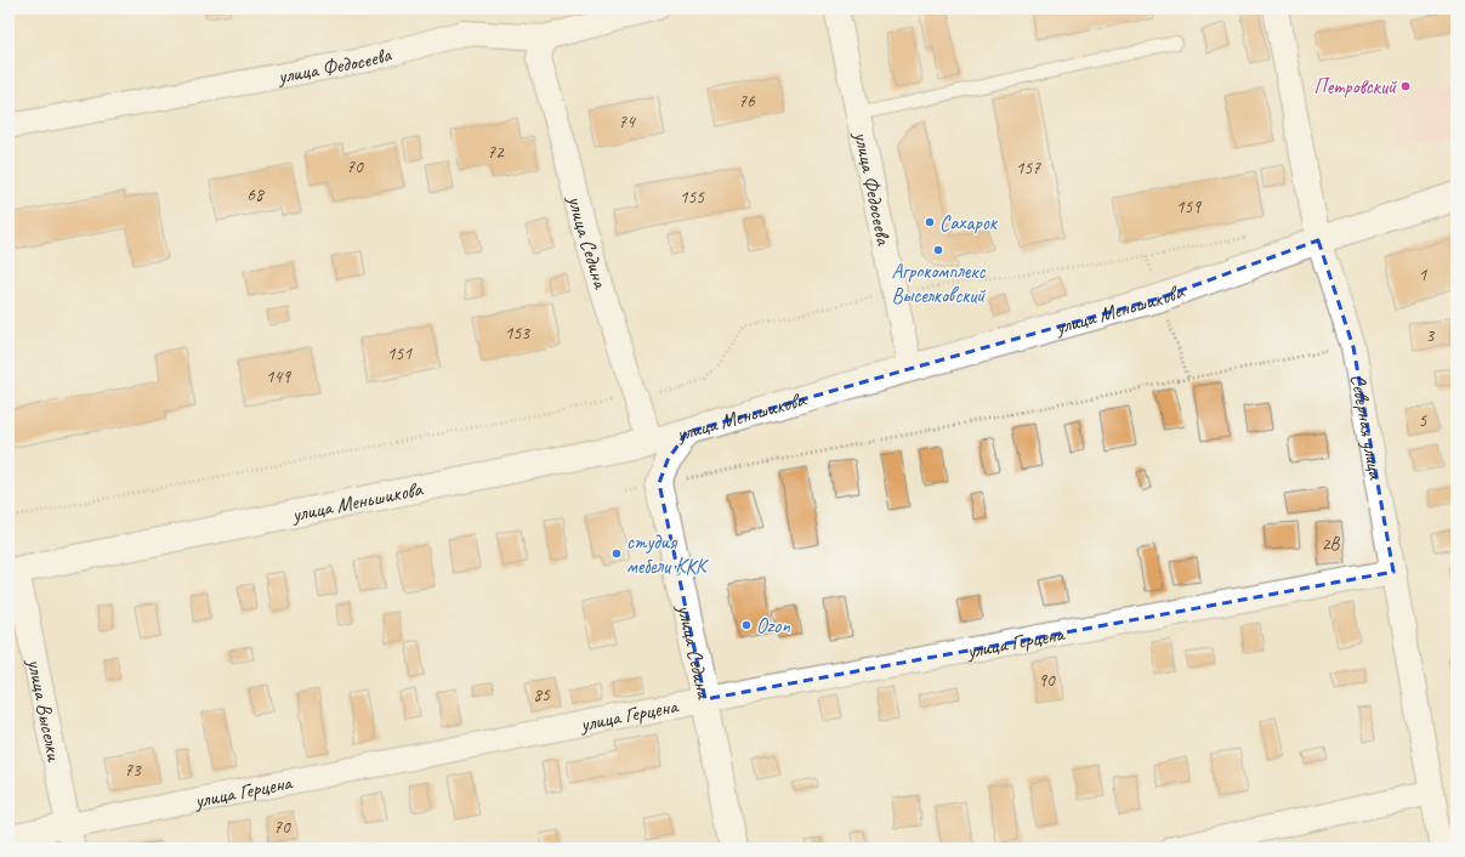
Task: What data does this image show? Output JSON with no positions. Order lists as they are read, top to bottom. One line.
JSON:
{"streets":{"main road":["улица Седина","улица Меньшикова"],"street":["улица Федосеева","Северная улица","улица Герцена","улица Выселки"]},"crossings":[["улица Федосеева","улица Седина"],["улица Федосеева","улица Меньшикова"],["улица Седина","улица Меньшикова"],["улица Седина","улица Герцена"],["улица Меньшикова","Северная улица"],["улица Меньшикова","улица Выселки"],["Северная улица","улица Герцена"],["улица Герцена","улица Выселки"]],"places":["Петровский","Сахарок","Агрокомплекс Выселковский","студия мебели ККК","Ozon"],"house_numbers":["76","74","72","70","157","68","155","159","1","153","3","151","149","5","2В","90","85","73","70"]}
